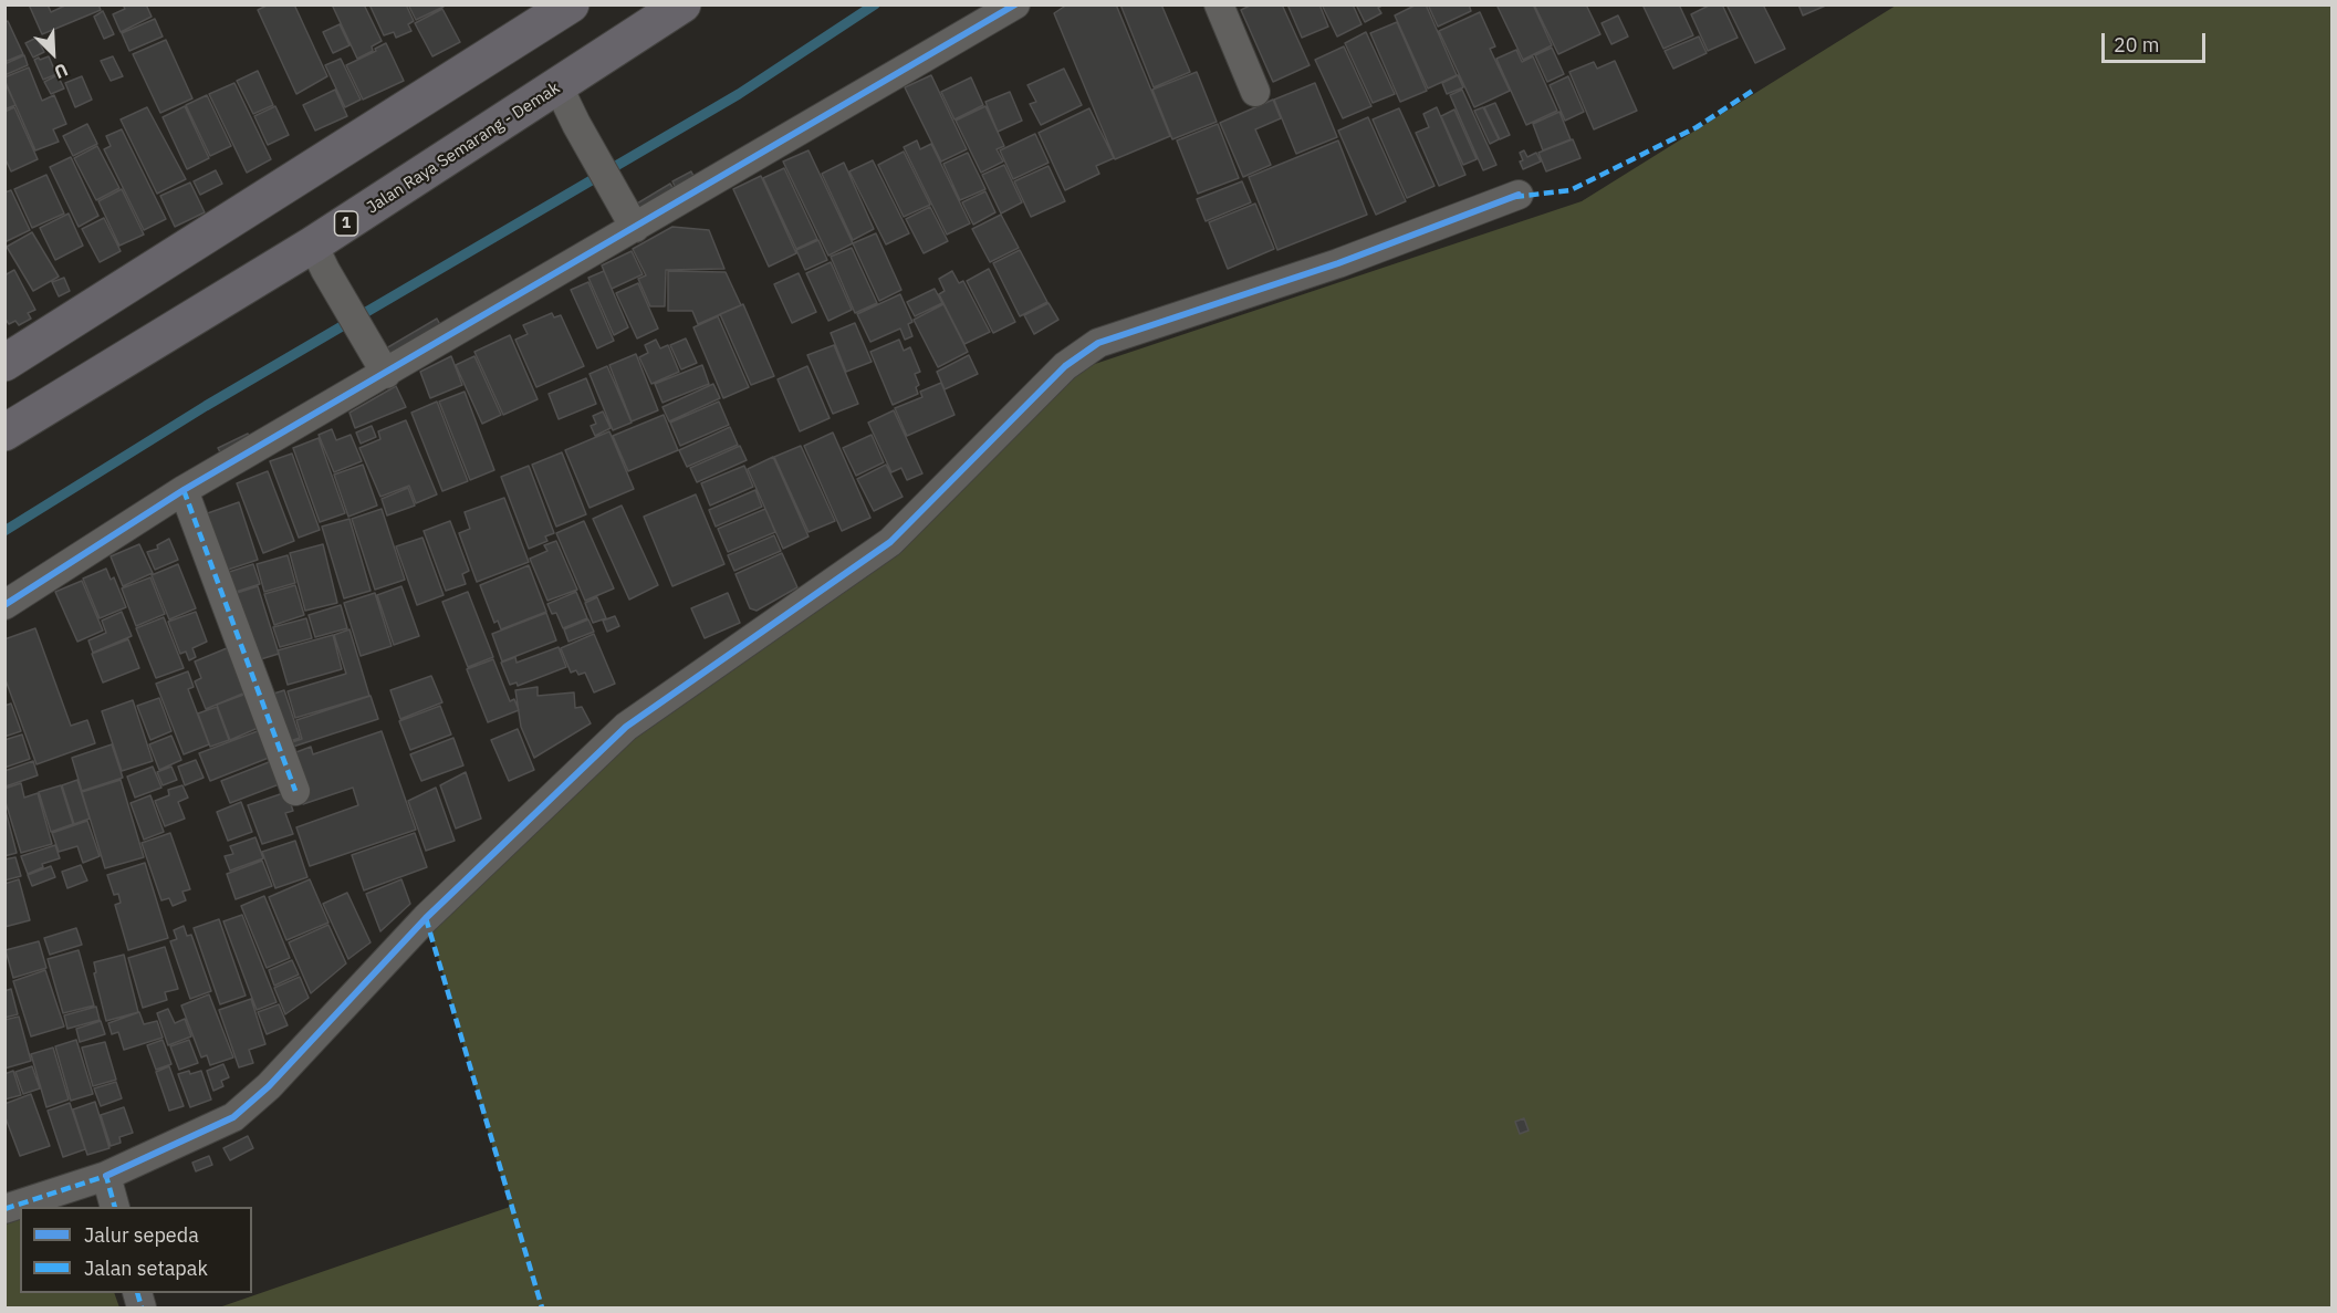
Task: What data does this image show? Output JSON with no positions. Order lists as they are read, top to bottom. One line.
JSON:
{"streets":{"highway":["Jalan Raya Semarang - Demak","1"]},"legend":["Jalur sepeda","Jalan setapak"],"scale_bar":"20 m","north":"bottom right"}
